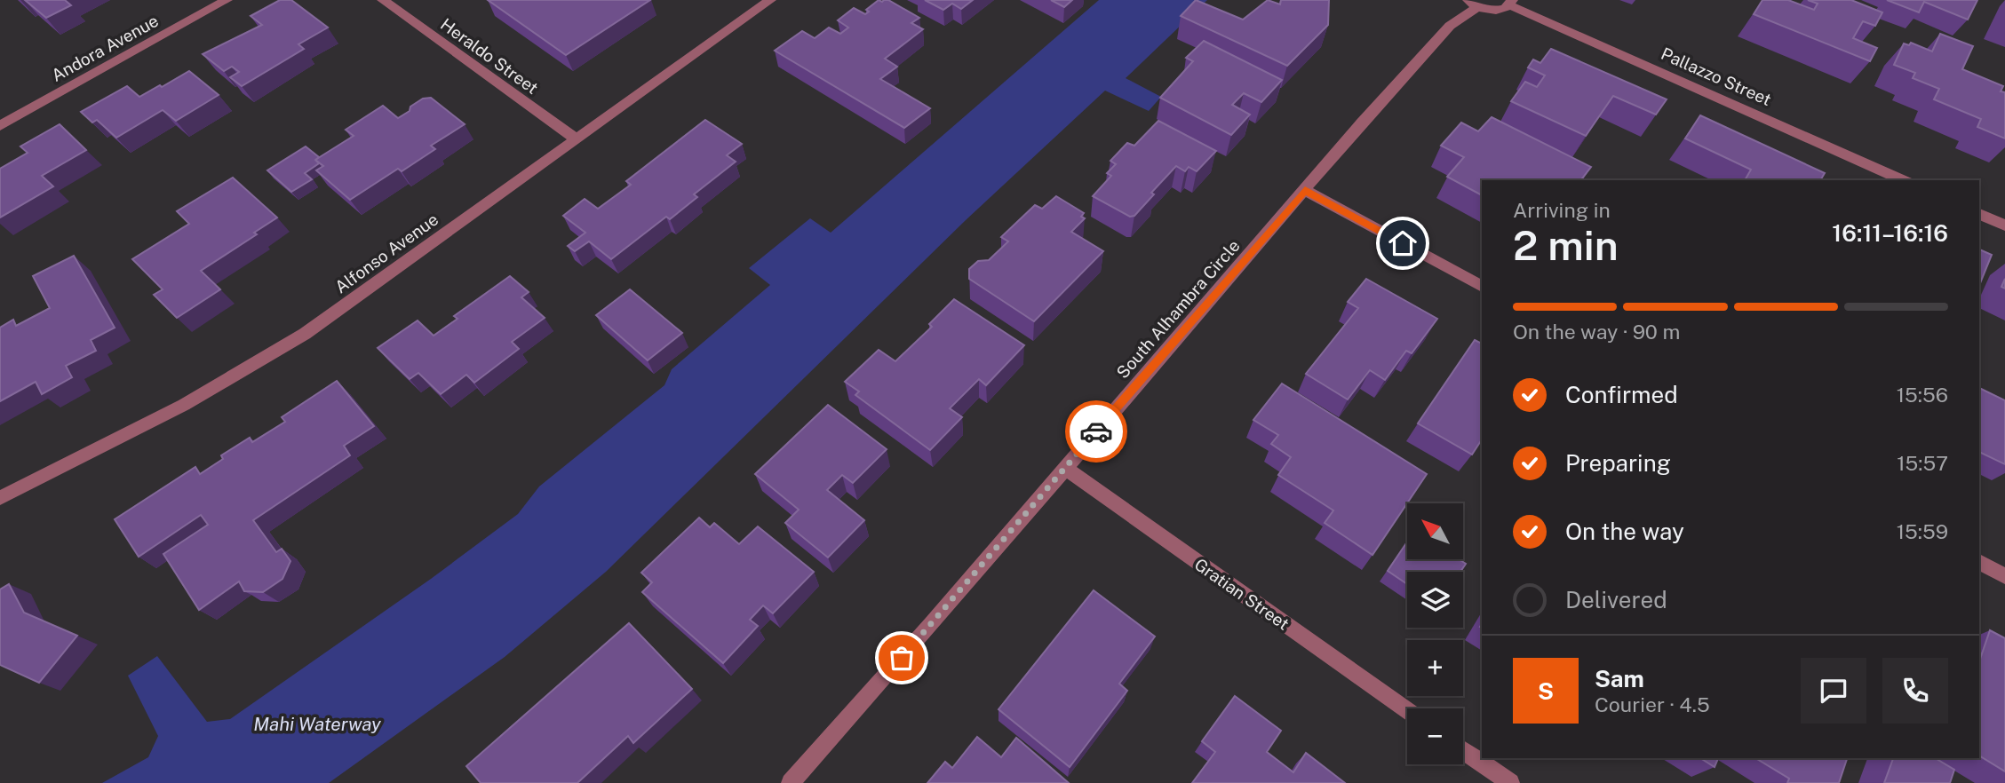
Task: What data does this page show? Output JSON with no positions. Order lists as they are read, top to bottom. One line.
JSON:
{"streets":{"street":["Andora Avenue","Heraldo Street","Pallazzo Street","Alfonso Avenue","South Alhambra Circle","Gratian Street"]},"crossings":[["Heraldo Street","Alfonso Avenue"],["South Alhambra Circle","Gratian Street"]],"water":["Mahi Waterway"],"north":"top left","page":{"heading":["2 min","Arriving in","16:11–16:16"],"panel":["Sam","Courier · 4.5"],"bar":"On the way · 90 m","list":[["Confirmed","15:56"],["Preparing","15:57"],["On the way","15:59"],"Delivered"],"map_buttons":["+","−"],"round":"S"}}
